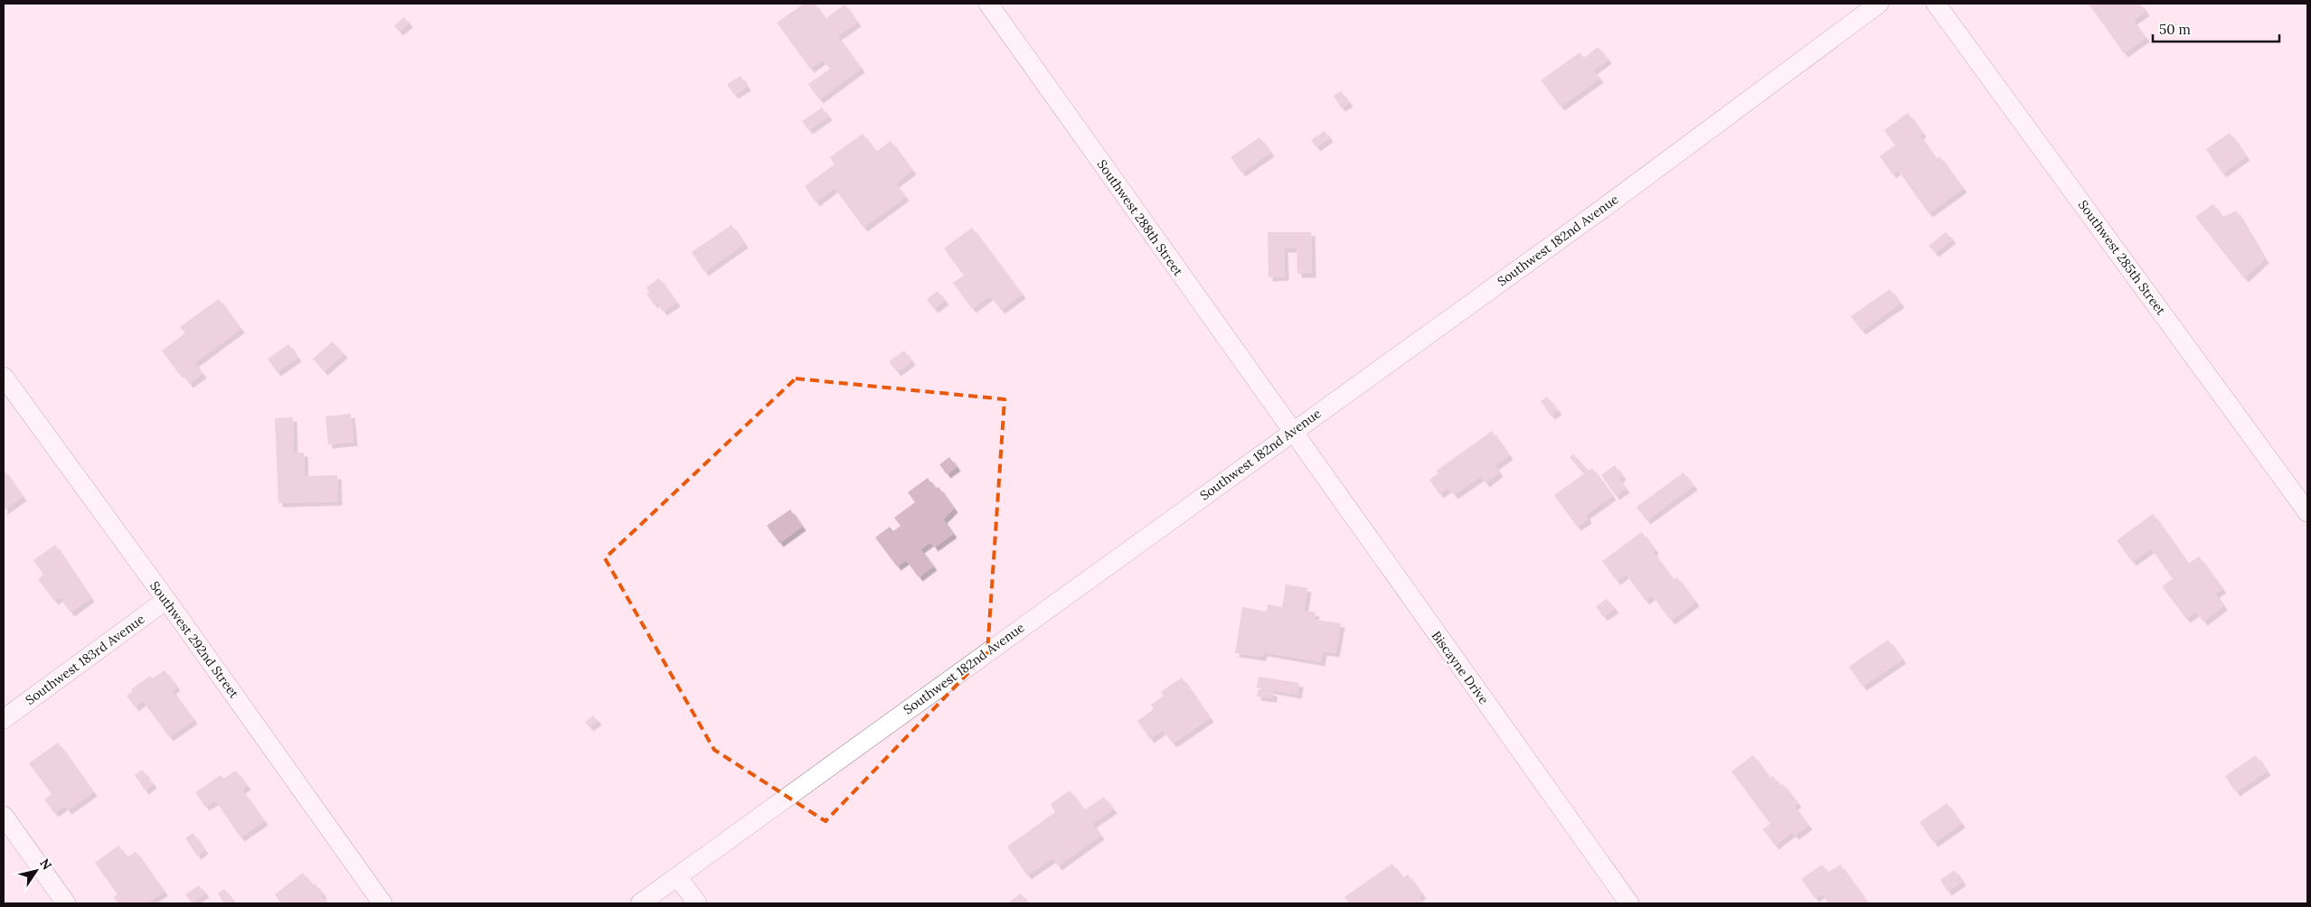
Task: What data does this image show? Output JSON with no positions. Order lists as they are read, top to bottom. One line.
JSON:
{"streets":{"street":["Southwest 288th Street","Southwest 182nd Avenue","Southwest 285th Street","Southwest 292nd Street","Southwest 183rd Avenue","Biscayne Drive"]},"crossings":[["Southwest 288th Street","Southwest 182nd Avenue"],["Southwest 288th Street","Biscayne Drive"],["Southwest 182nd Avenue","Biscayne Drive"],["Southwest 292nd Street","Southwest 183rd Avenue"]],"scale_bar":"50 m","north":"top right"}
